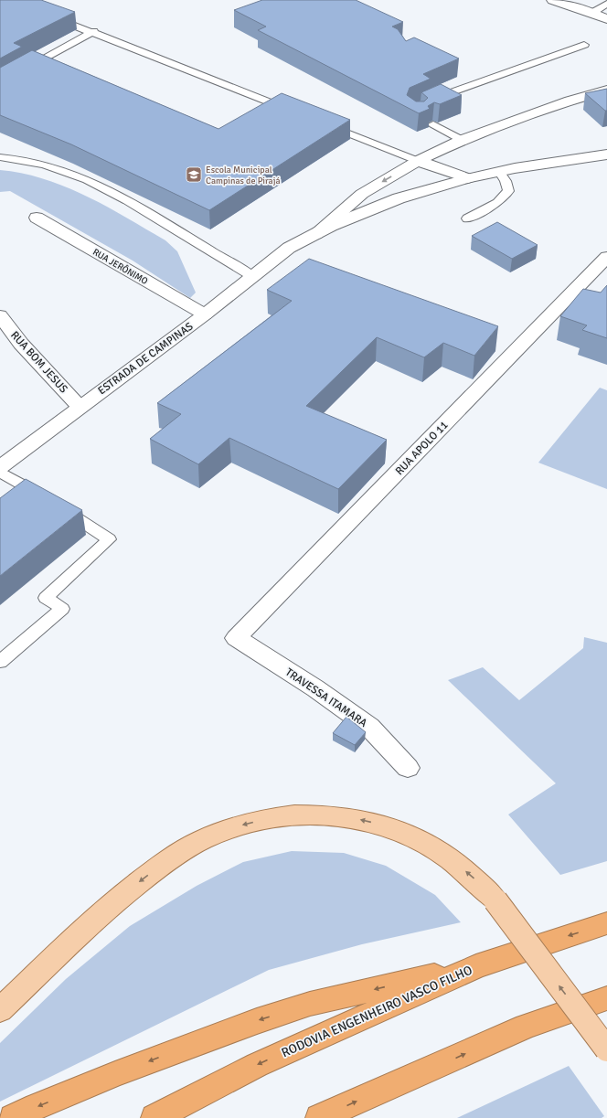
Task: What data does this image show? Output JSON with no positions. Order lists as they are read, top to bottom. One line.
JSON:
{"streets":{"highway":["RODOVIA ENGENHEIRO VASCO FILHO"],"street":["RUA JERÔNIMO","ESTRADA DE CAMPINAS","RUA BOM JESUS","RUA APOLO 11","TRAVESSA ITAMARA"]},"crossings":[["RUA JERÔNIMO","ESTRADA DE CAMPINAS"],["ESTRADA DE CAMPINAS","RUA BOM JESUS"],["RUA APOLO 11","TRAVESSA ITAMARA"]],"places":{"school or university":["Escola Municipal Campinas de Pirajá"]}}
